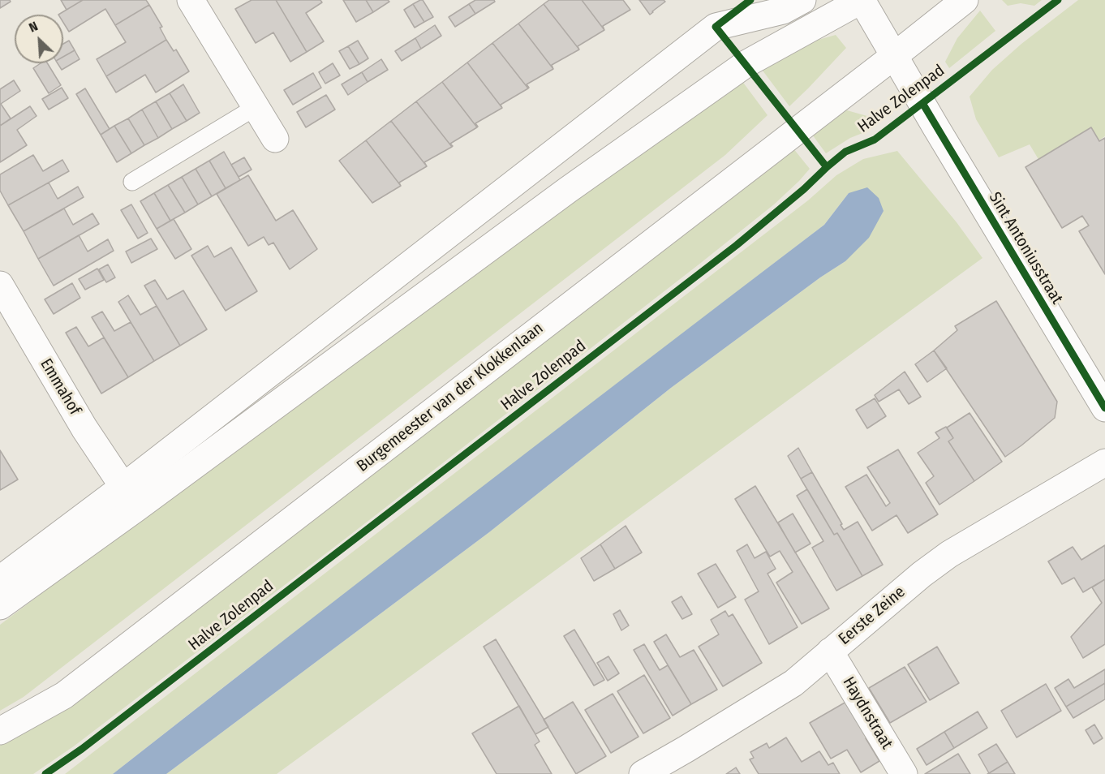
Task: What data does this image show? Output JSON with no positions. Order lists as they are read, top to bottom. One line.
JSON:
{"streets":{"street":["Sint Antoniusstraat","Emmahof","Burgemeester van der Klokkenlaan","Eerste Zeine","Haydnstraat"],"cycle path":["Halve Zolenpad"]},"crossings":[["Sint Antoniusstraat","Burgemeester van der Klokkenlaan"],["Eerste Zeine","Haydnstraat"]],"north":"top left"}
